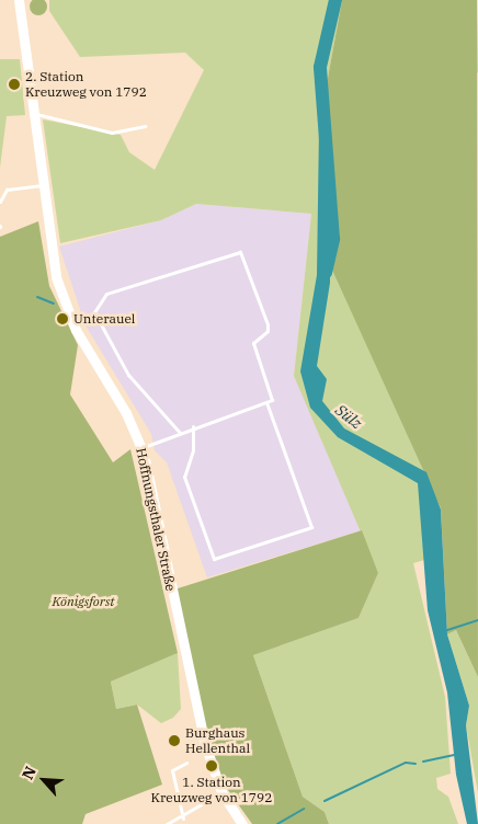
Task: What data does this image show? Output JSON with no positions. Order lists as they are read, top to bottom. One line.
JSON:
{"streets":{"main road":["Hoffnungsthaler Straße"]},"water":["Sülz"],"parks":["Königsforst"],"places":["2. Station Kreuzweg von 1792","Unterauel","Burghaus Hellenthal","1. Station Kreuzweg von 1792"],"north":"top left"}
